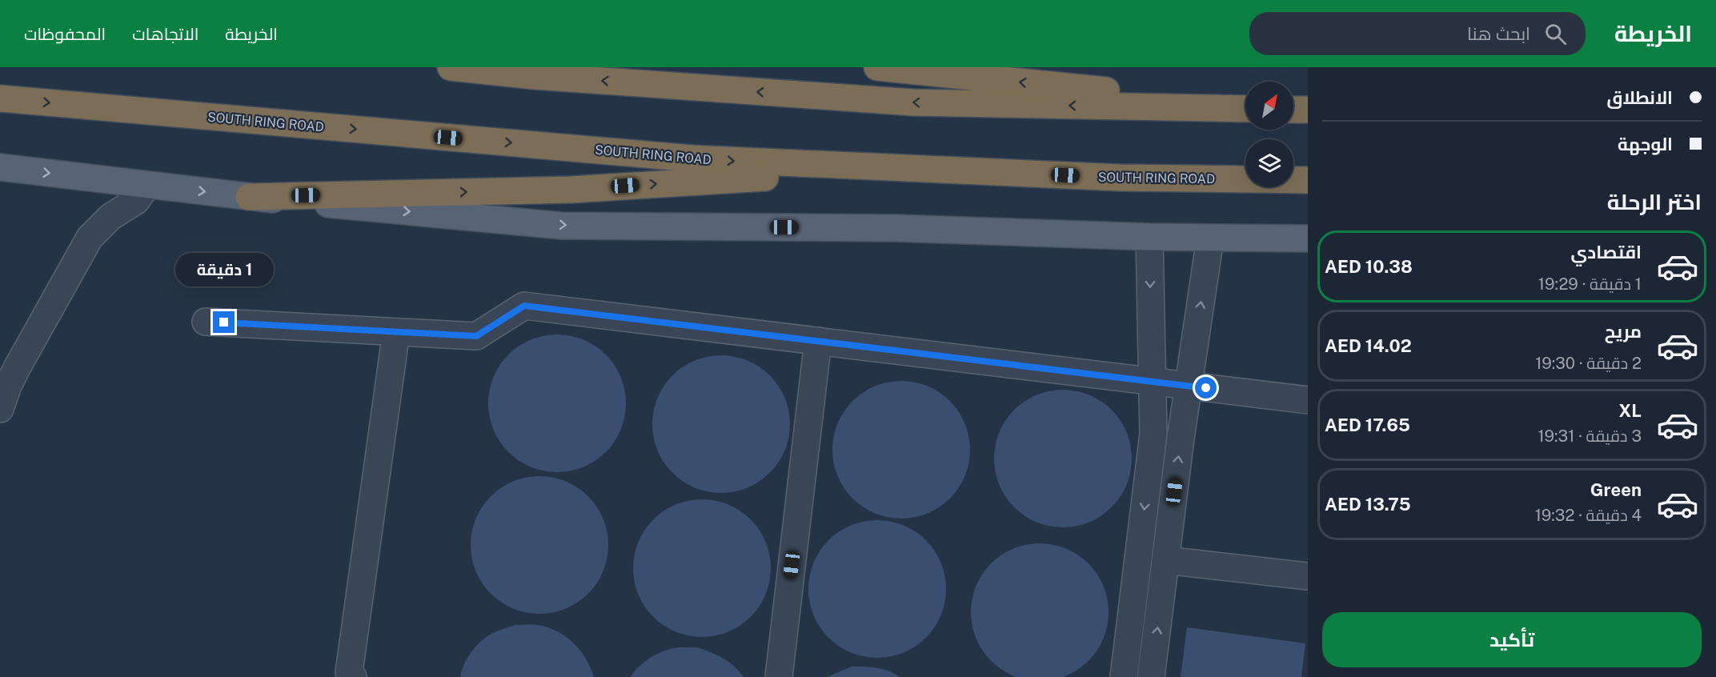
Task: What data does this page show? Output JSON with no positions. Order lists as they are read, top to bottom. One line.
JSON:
{"streets":{"highway":["SOUTH RING ROAD"]},"north":"top right","page":{"header":"الخريطة","search":"ابحث هنا","nav":["الخريطة","الاتجاهات","المحفوظات"],"banner":["الانطلاق","الوجهة"],"heading":"اختر الرحلة","list":[{"name":"اقتصادي","note":"1 دقيقة · 19:29","value":"AED 10.38"},{"name":"مريح","note":"2 دقيقة · 19:30","value":"AED 14.02"},{"name":"XL","note":"3 دقيقة · 19:31","value":"AED 17.65"},{"name":"Green","note":"4 دقيقة · 19:32","value":"AED 13.75"}],"bubble":"1 دقيقة","buttons":"تأكيد"}}
